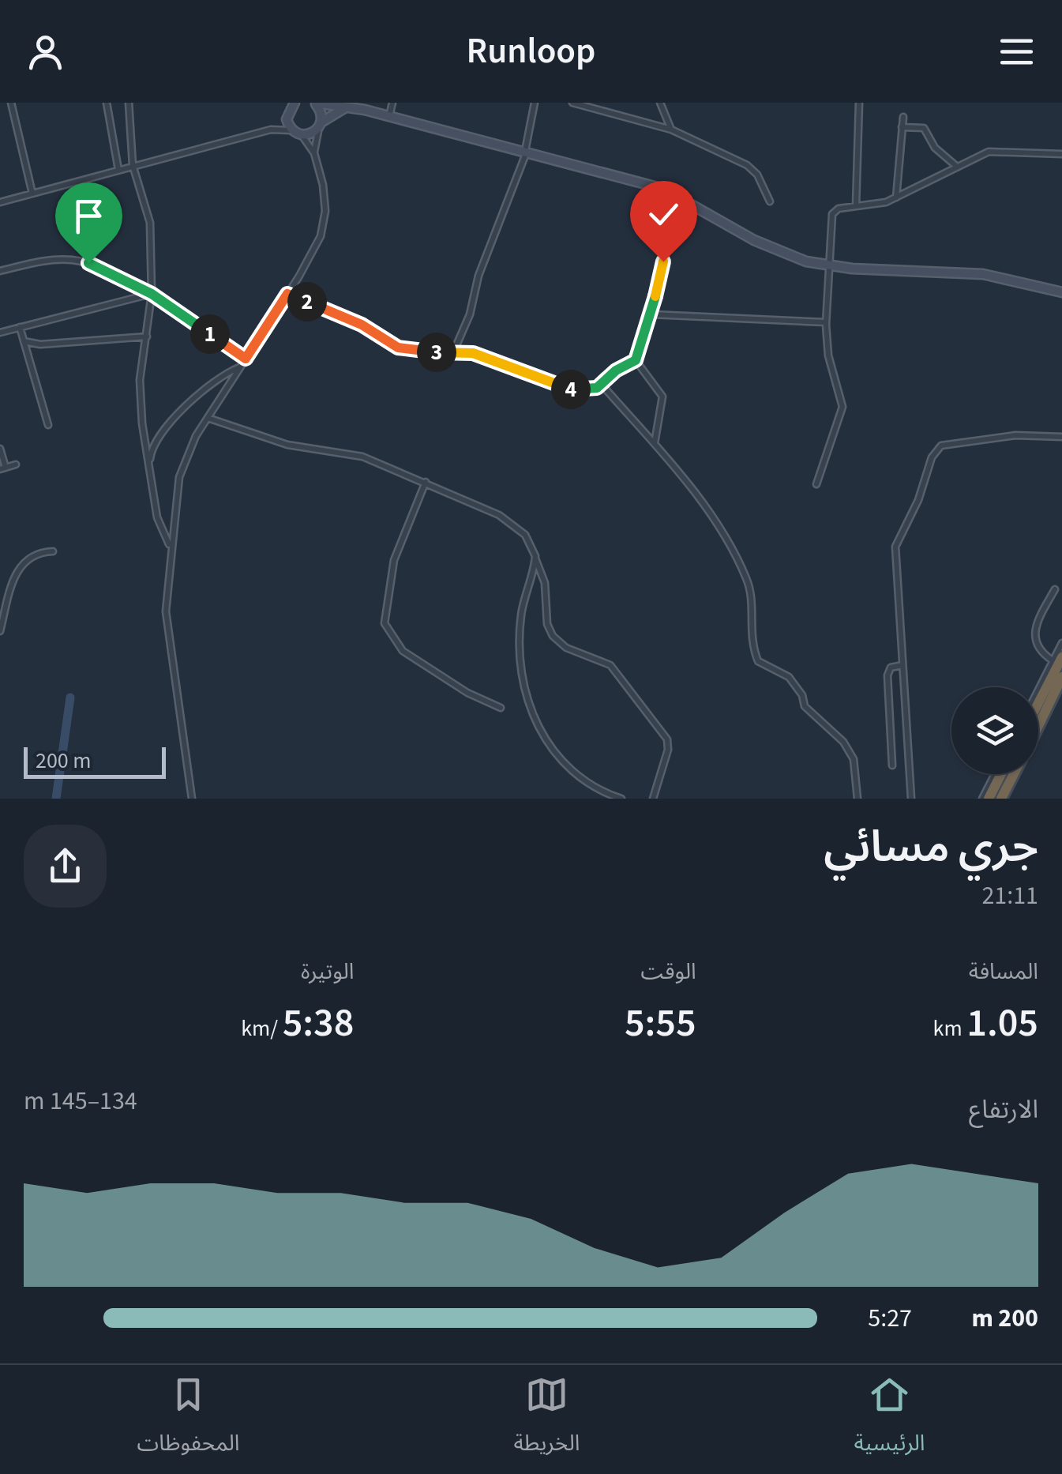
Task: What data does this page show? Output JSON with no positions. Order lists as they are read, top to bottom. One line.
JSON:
{"scale_bar":"200 m","page":{"header":"Runloop","pins":["2","1","3","4"],"scale":"200 m","heading":["جري مسائي","21:11"],"stats":[["المسافة","1.05 km"],["الوقت","5:55"],["الوتيرة","5:38 /km"]],"chart":["الارتفاع","134–145 m"],"list":[{"name":"200 m","note":"5:27"}],"tabs":["الرئيسية","الخريطة","المحفوظات"]}}
